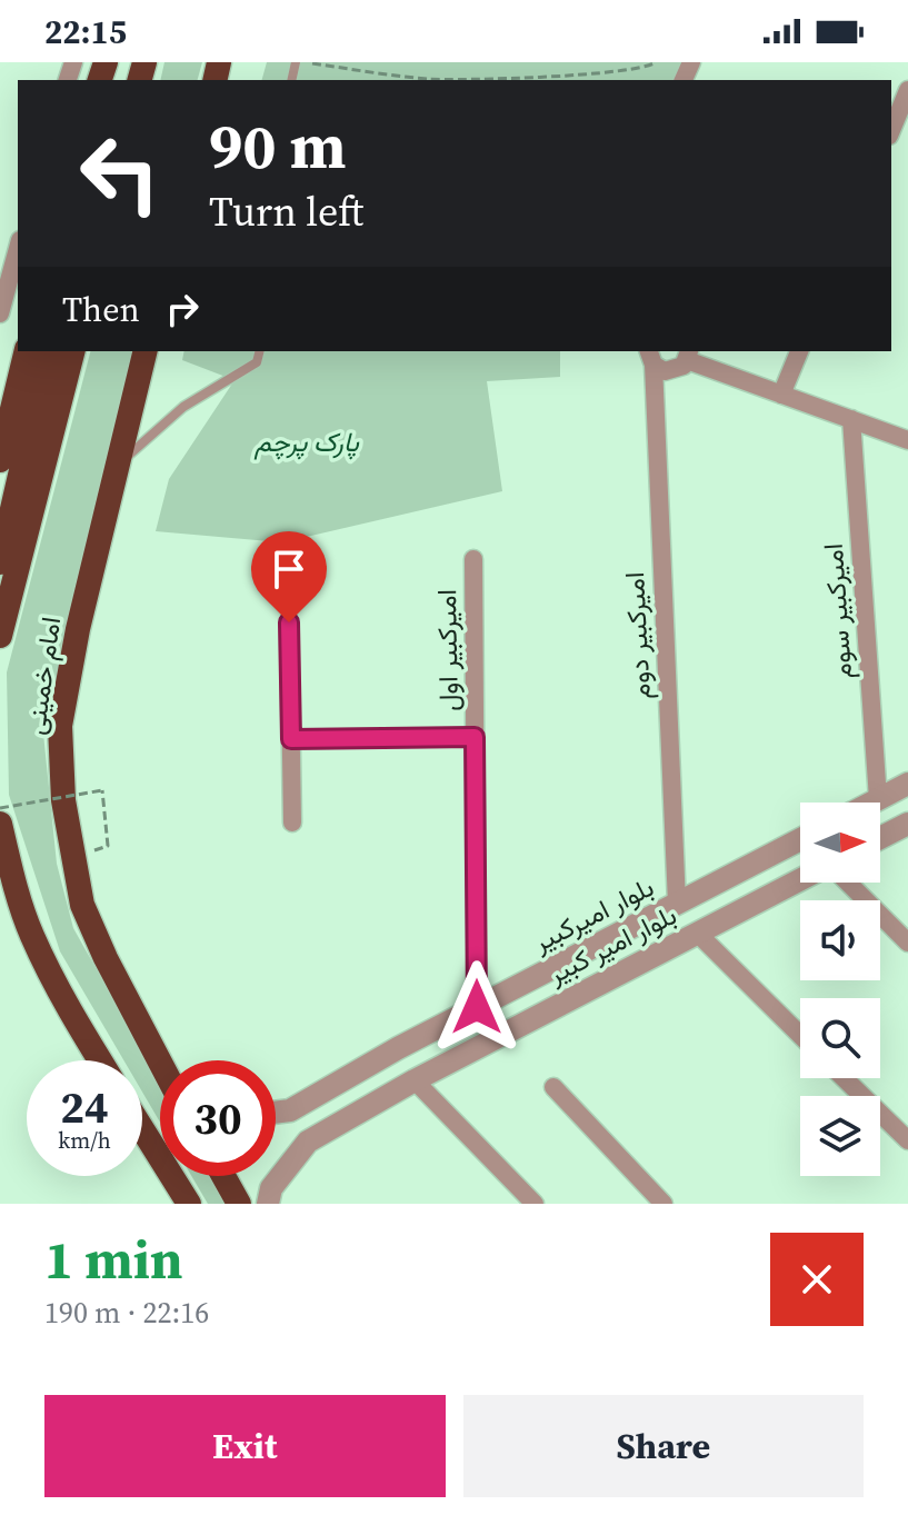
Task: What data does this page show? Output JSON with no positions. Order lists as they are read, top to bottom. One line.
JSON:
{"streets":{"highway":["امام خمینی"],"street":["امیرکبیر سوم","امیرکبیر دوم","امیرکبیر اول","بلوار امیرکبیر","بلوار امیر کبیر"]},"crossings":[["امیرکبیر دوم","بلوار امیرکبیر"],["امیرکبیر اول","بلوار امیرکبیر"]],"parks":["پارک پرچم"],"north":"right","page":{"status":"22:15","turn":["90 m","Turn left"],"then":"Then","speed":"24 km/h","limit":"30","heading":["1 min","190 m · 22:16"],"buttons":["Exit","Share"]}}
